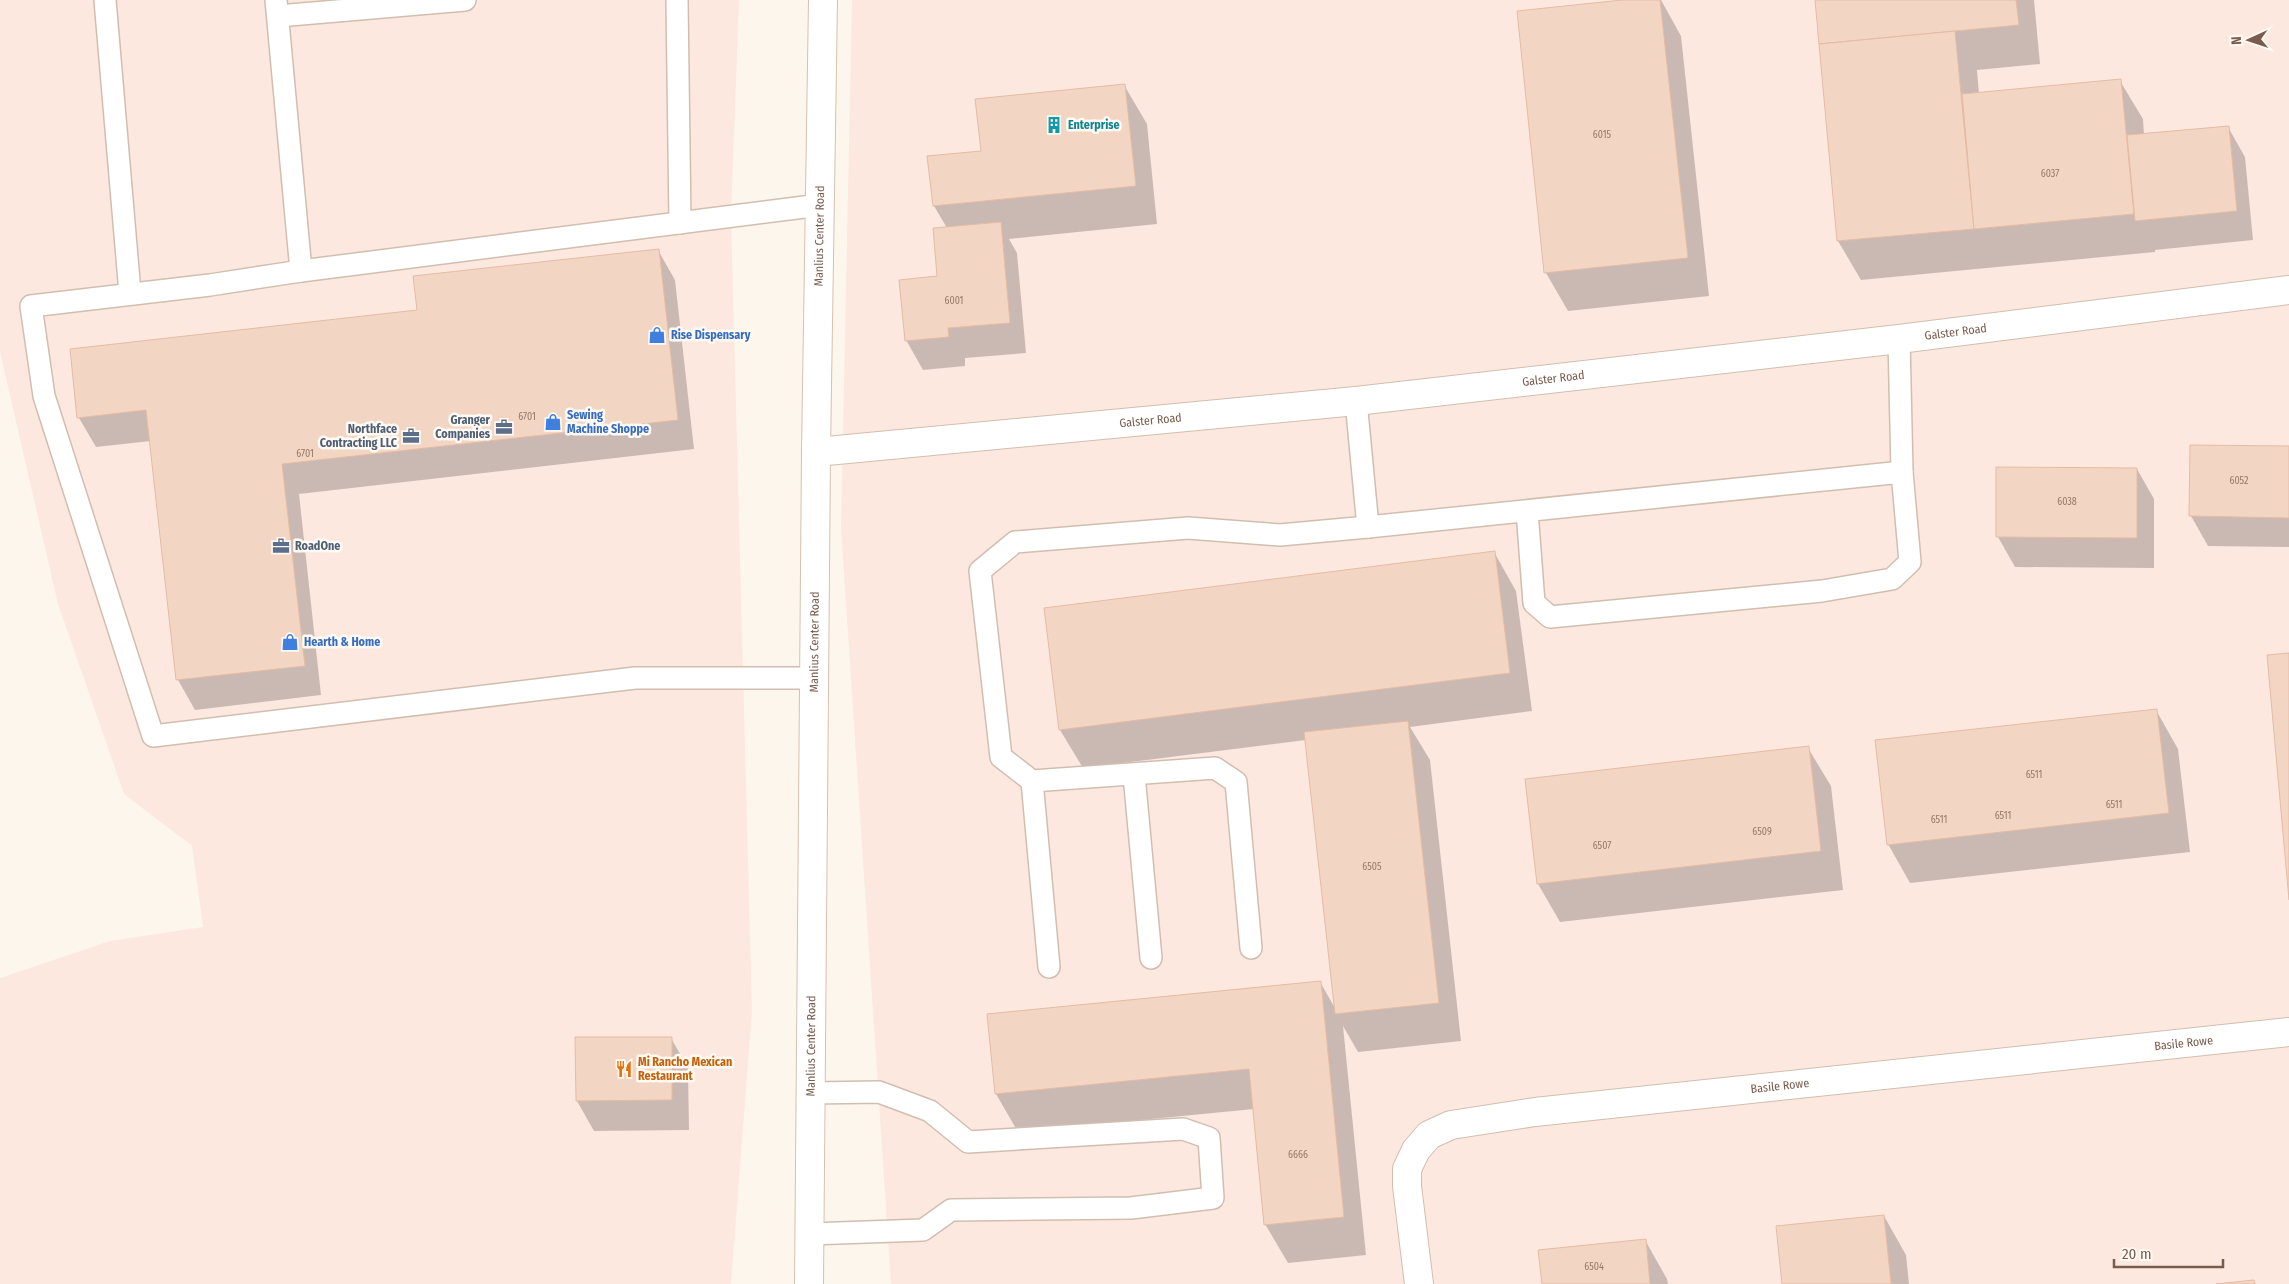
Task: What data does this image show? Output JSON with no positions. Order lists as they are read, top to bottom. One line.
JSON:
{"streets":{"street":["Manlius Center Road","Galster Road","Basile Rowe"]},"crossings":[["Manlius Center Road","Galster Road"]],"places":{"building":["Enterprise"],"shop":["Rise Dispensary","Sewing Machine Shoppe","Hearth & Home"],"office":["Granger Companies","Northface Contracting LLC","RoadOne"],"restaurant":["Mi Rancho Mexican Restaurant"]},"house_numbers":["6015","6037","6001","6701","6701","6052","6038","6511","6511","6511","6511","6509","6507","6505","6666","6504"],"scale_bar":"20 m","north":"left"}
